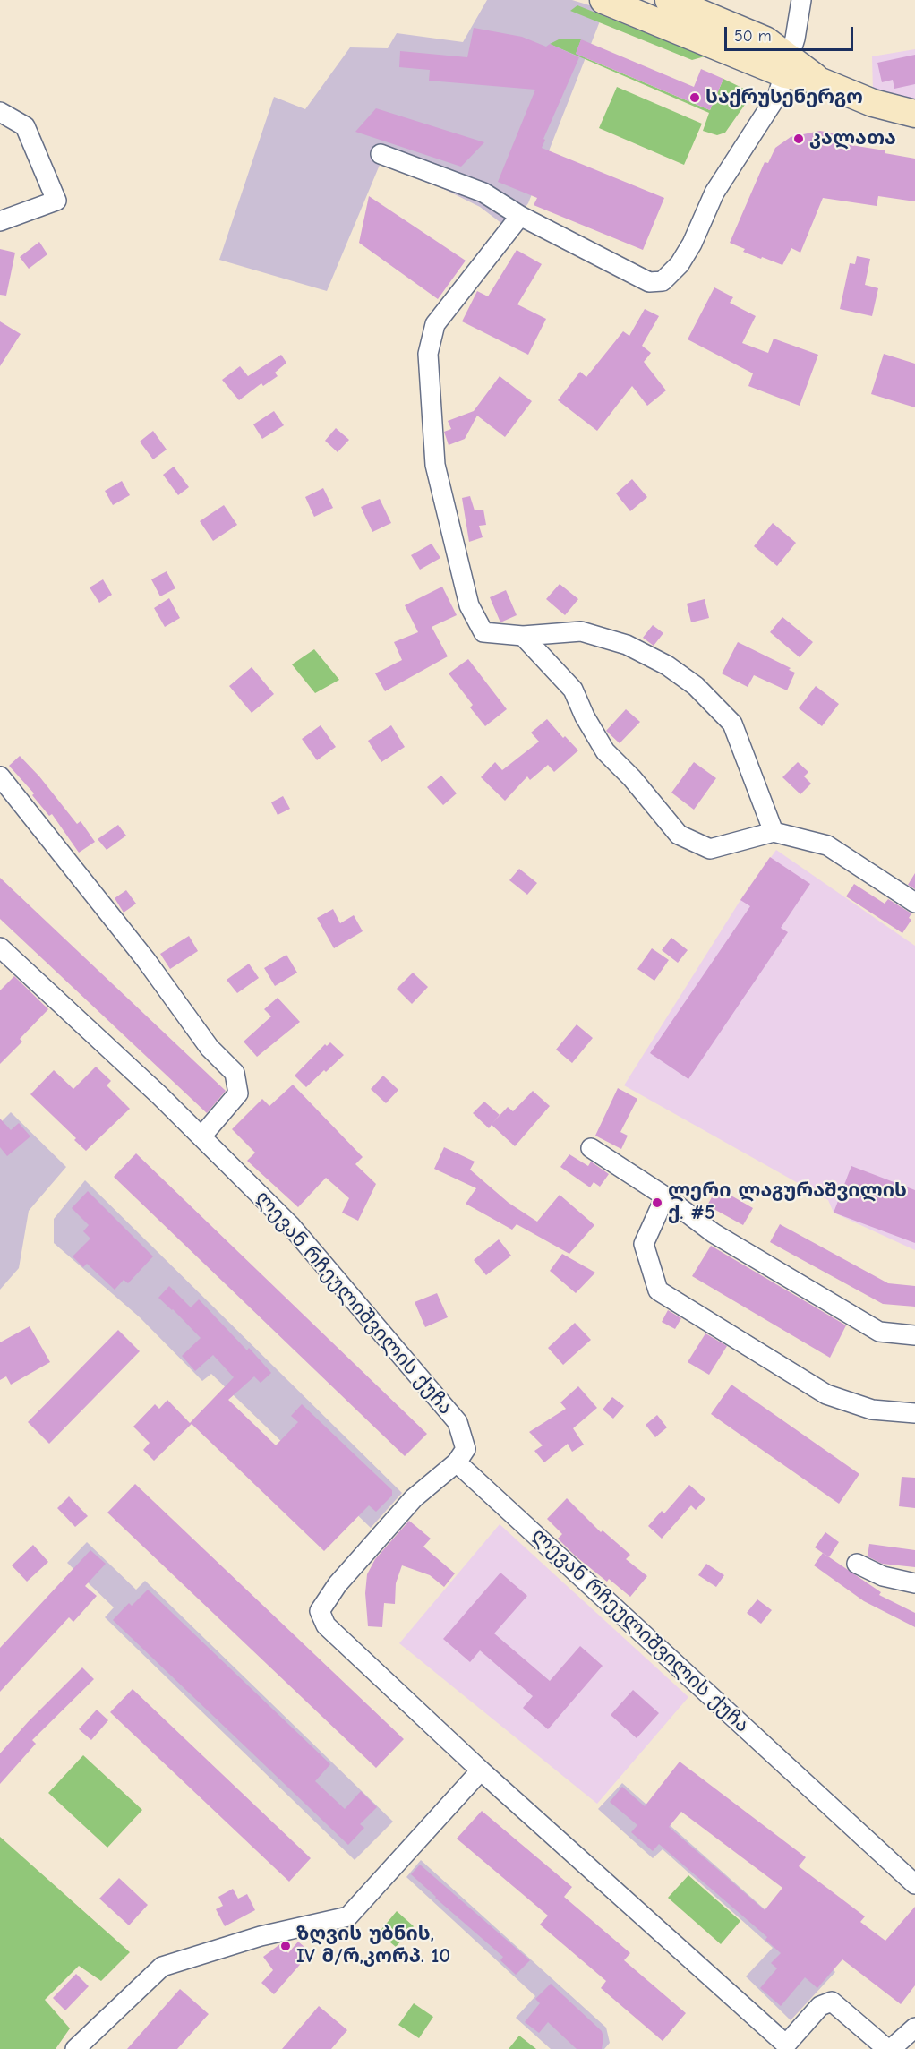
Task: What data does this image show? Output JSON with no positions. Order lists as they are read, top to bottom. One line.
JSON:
{"streets":{"street":["ლევან რჩეულიშვილის ქუჩა"]},"places":["საქრუსენერგო","კალათა","ლერი ლაგურაშვილის ქ. #5","ზღვის უბნის, IV მ/რ,კორპ. 10"],"scale_bar":"50 m"}
